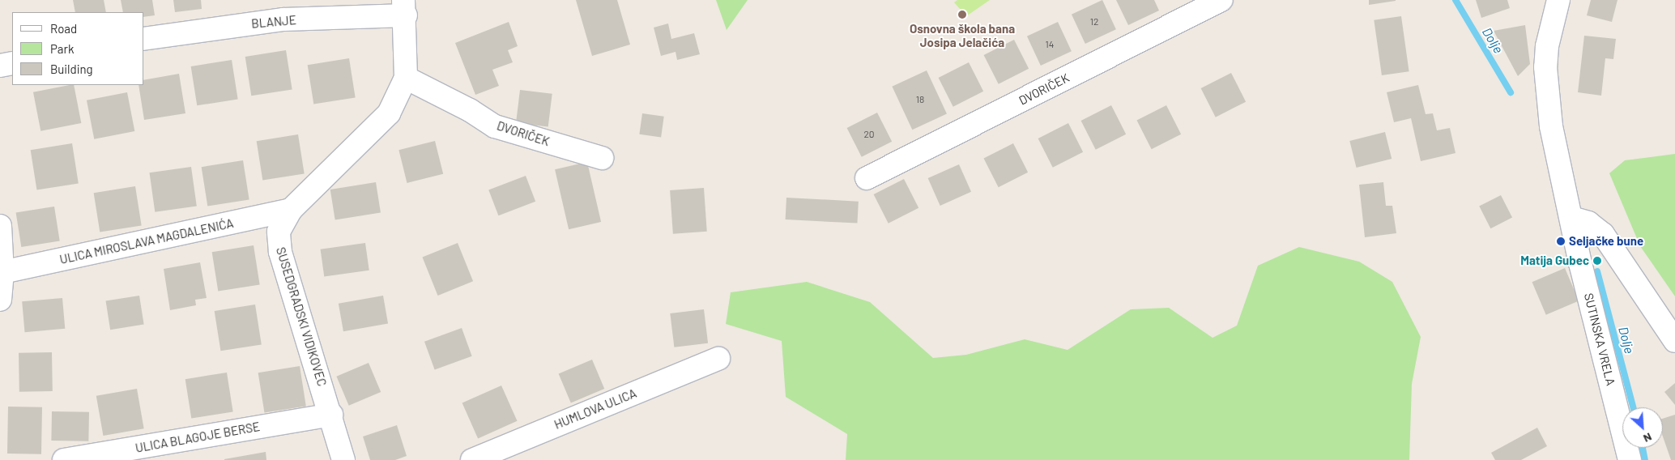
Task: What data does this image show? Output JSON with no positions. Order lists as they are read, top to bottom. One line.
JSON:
{"streets":{"street":["BLANJE","DVORIČEK","ULICA MIROSLAVA MAGDALENIĆA","SUSEDGRADSKI VIDIKOVEC","SUTINSKA VRELA","HUMLOVA ULICA","ULICA BLAGOJE BERSE"]},"crossings":[["BLANJE","SUSEDGRADSKI VIDIKOVEC"],["DVORIČEK","SUSEDGRADSKI VIDIKOVEC"],["ULICA MIROSLAVA MAGDALENIĆA","SUSEDGRADSKI VIDIKOVEC"],["SUSEDGRADSKI VIDIKOVEC","ULICA BLAGOJE BERSE"]],"water":["Dolje"],"places":["Osnovna škola bana Josipa Jelačića","Seljačke bune","Matija Gubec"],"house_numbers":["12","14","18","20"],"legend":["Road","Park","Building"],"north":"bottom right"}
